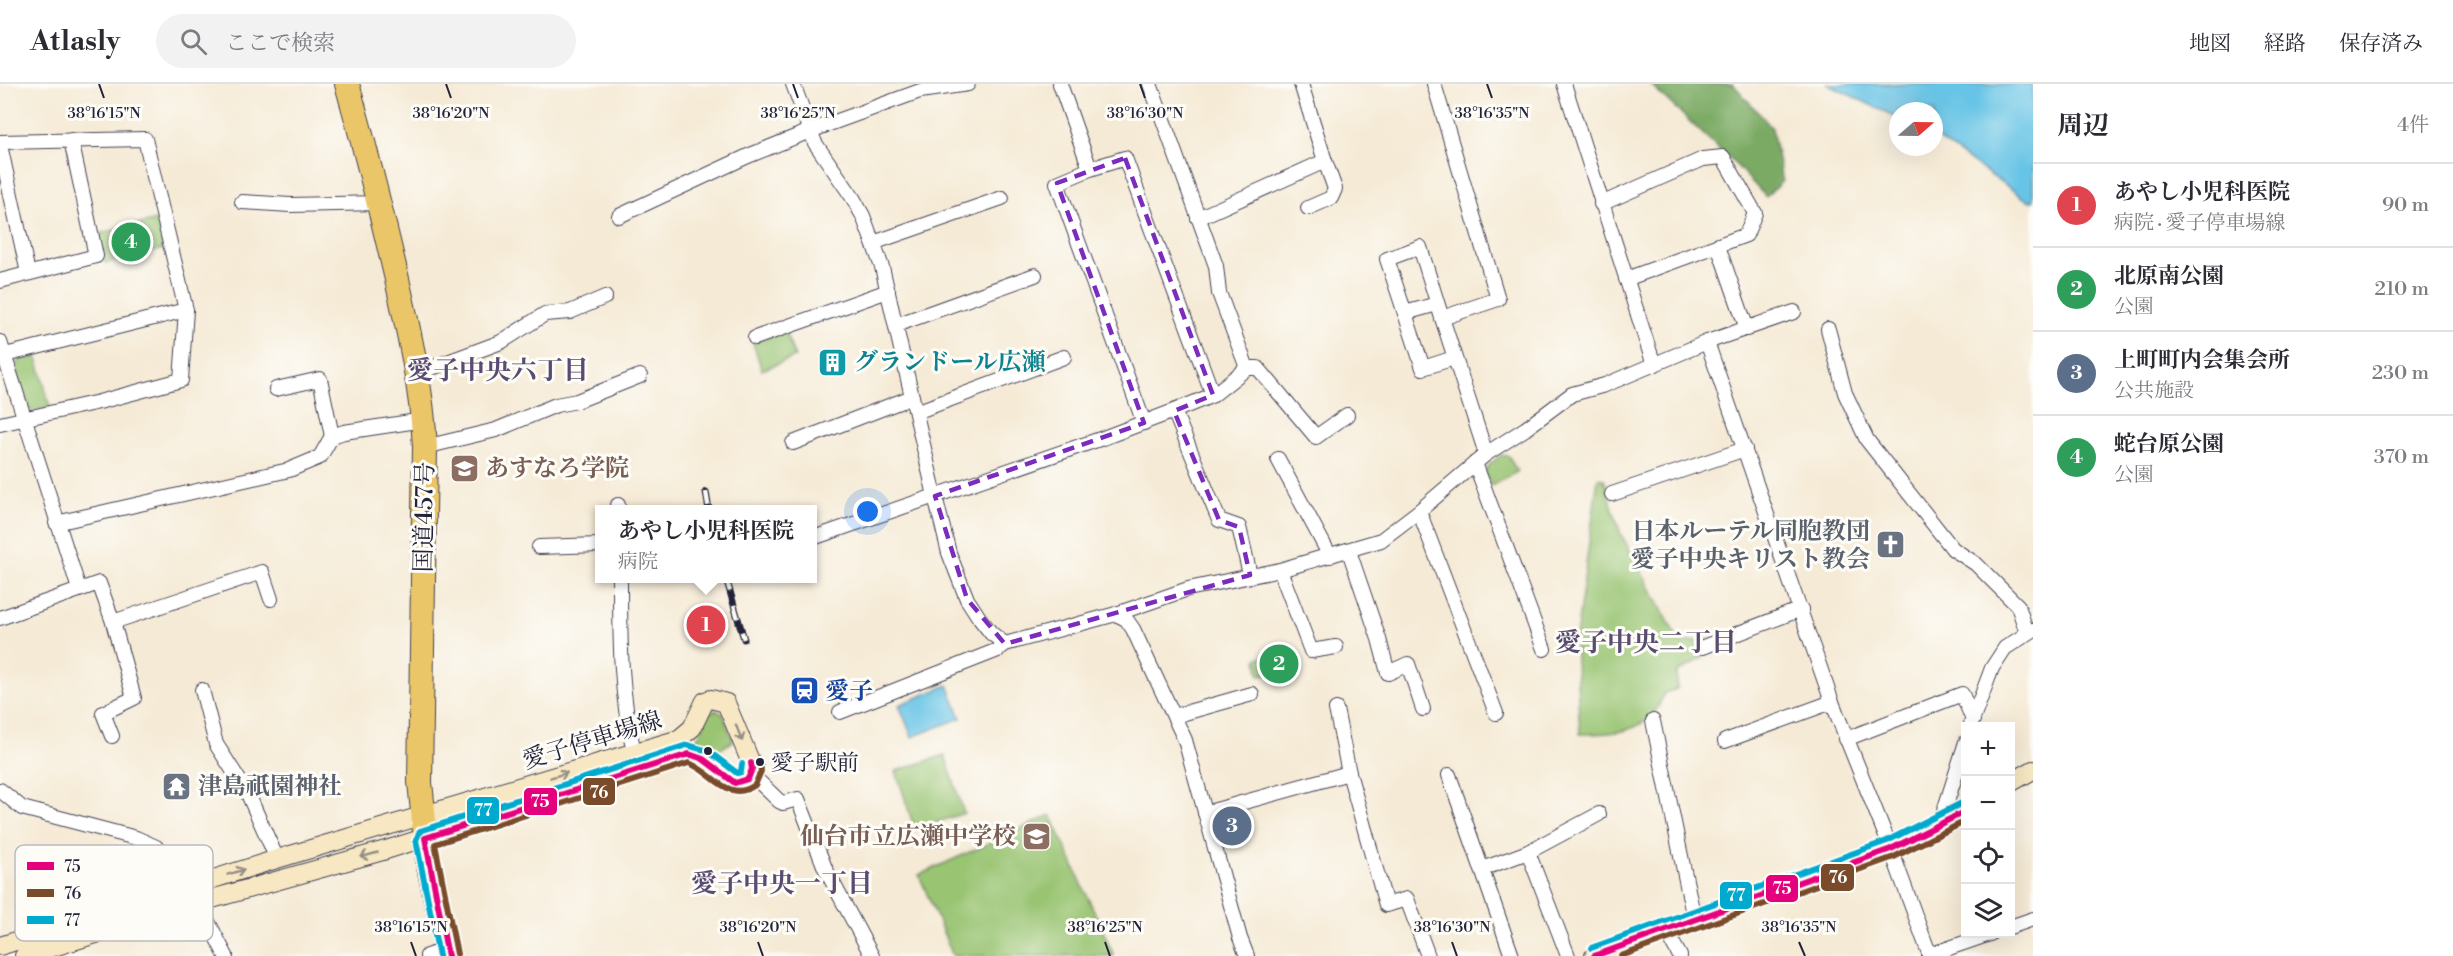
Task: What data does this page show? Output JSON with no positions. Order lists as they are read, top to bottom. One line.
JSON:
{"streets":{"highway":["国道457号"],"main road":["愛子停車場線"]},"crossings":[["国道457号","愛子停車場線"]],"districts":["愛子中央六丁目","愛子中央二丁目","愛子中央一丁目"],"places":{"building":["グランドール広瀬"],"school or university":["あすなろ学院","仙台市立広瀬中学校"],"church":["日本ルーテル同胞教団 愛子中央キリスト教会"],"station":["愛子"],"other":["愛子駅前"],"temple":["津島祇園神社"]},"lines":["transit line 77","transit line 75","transit line 76"],"legend":["75","76","77"],"north":"right","page":{"header":"Atlasly","search":"ここで検索","nav":["地図","経路","保存済み"],"heading":["周辺","4件"],"list":[{"mark":"1","name":"あやし小児科医院","note":"病院 · 愛子停車場線","value":"90 m"},{"mark":"2","name":"北原南公園","note":"公園","value":"210 m"},{"mark":"3","name":"上町町内会集会所","note":"公共施設","value":"230 m"},{"mark":"4","name":"蛇台原公園","note":"公園","value":"370 m"}],"pins":["4","1","2","3"],"popup":["あやし小児科医院","病院"],"map_buttons":["+","−"]},"coordinates":["38°16'25\"N","38°16'15\"N","38°16'20\"N","38°16'30\"N","38°16'35\"N"]}
